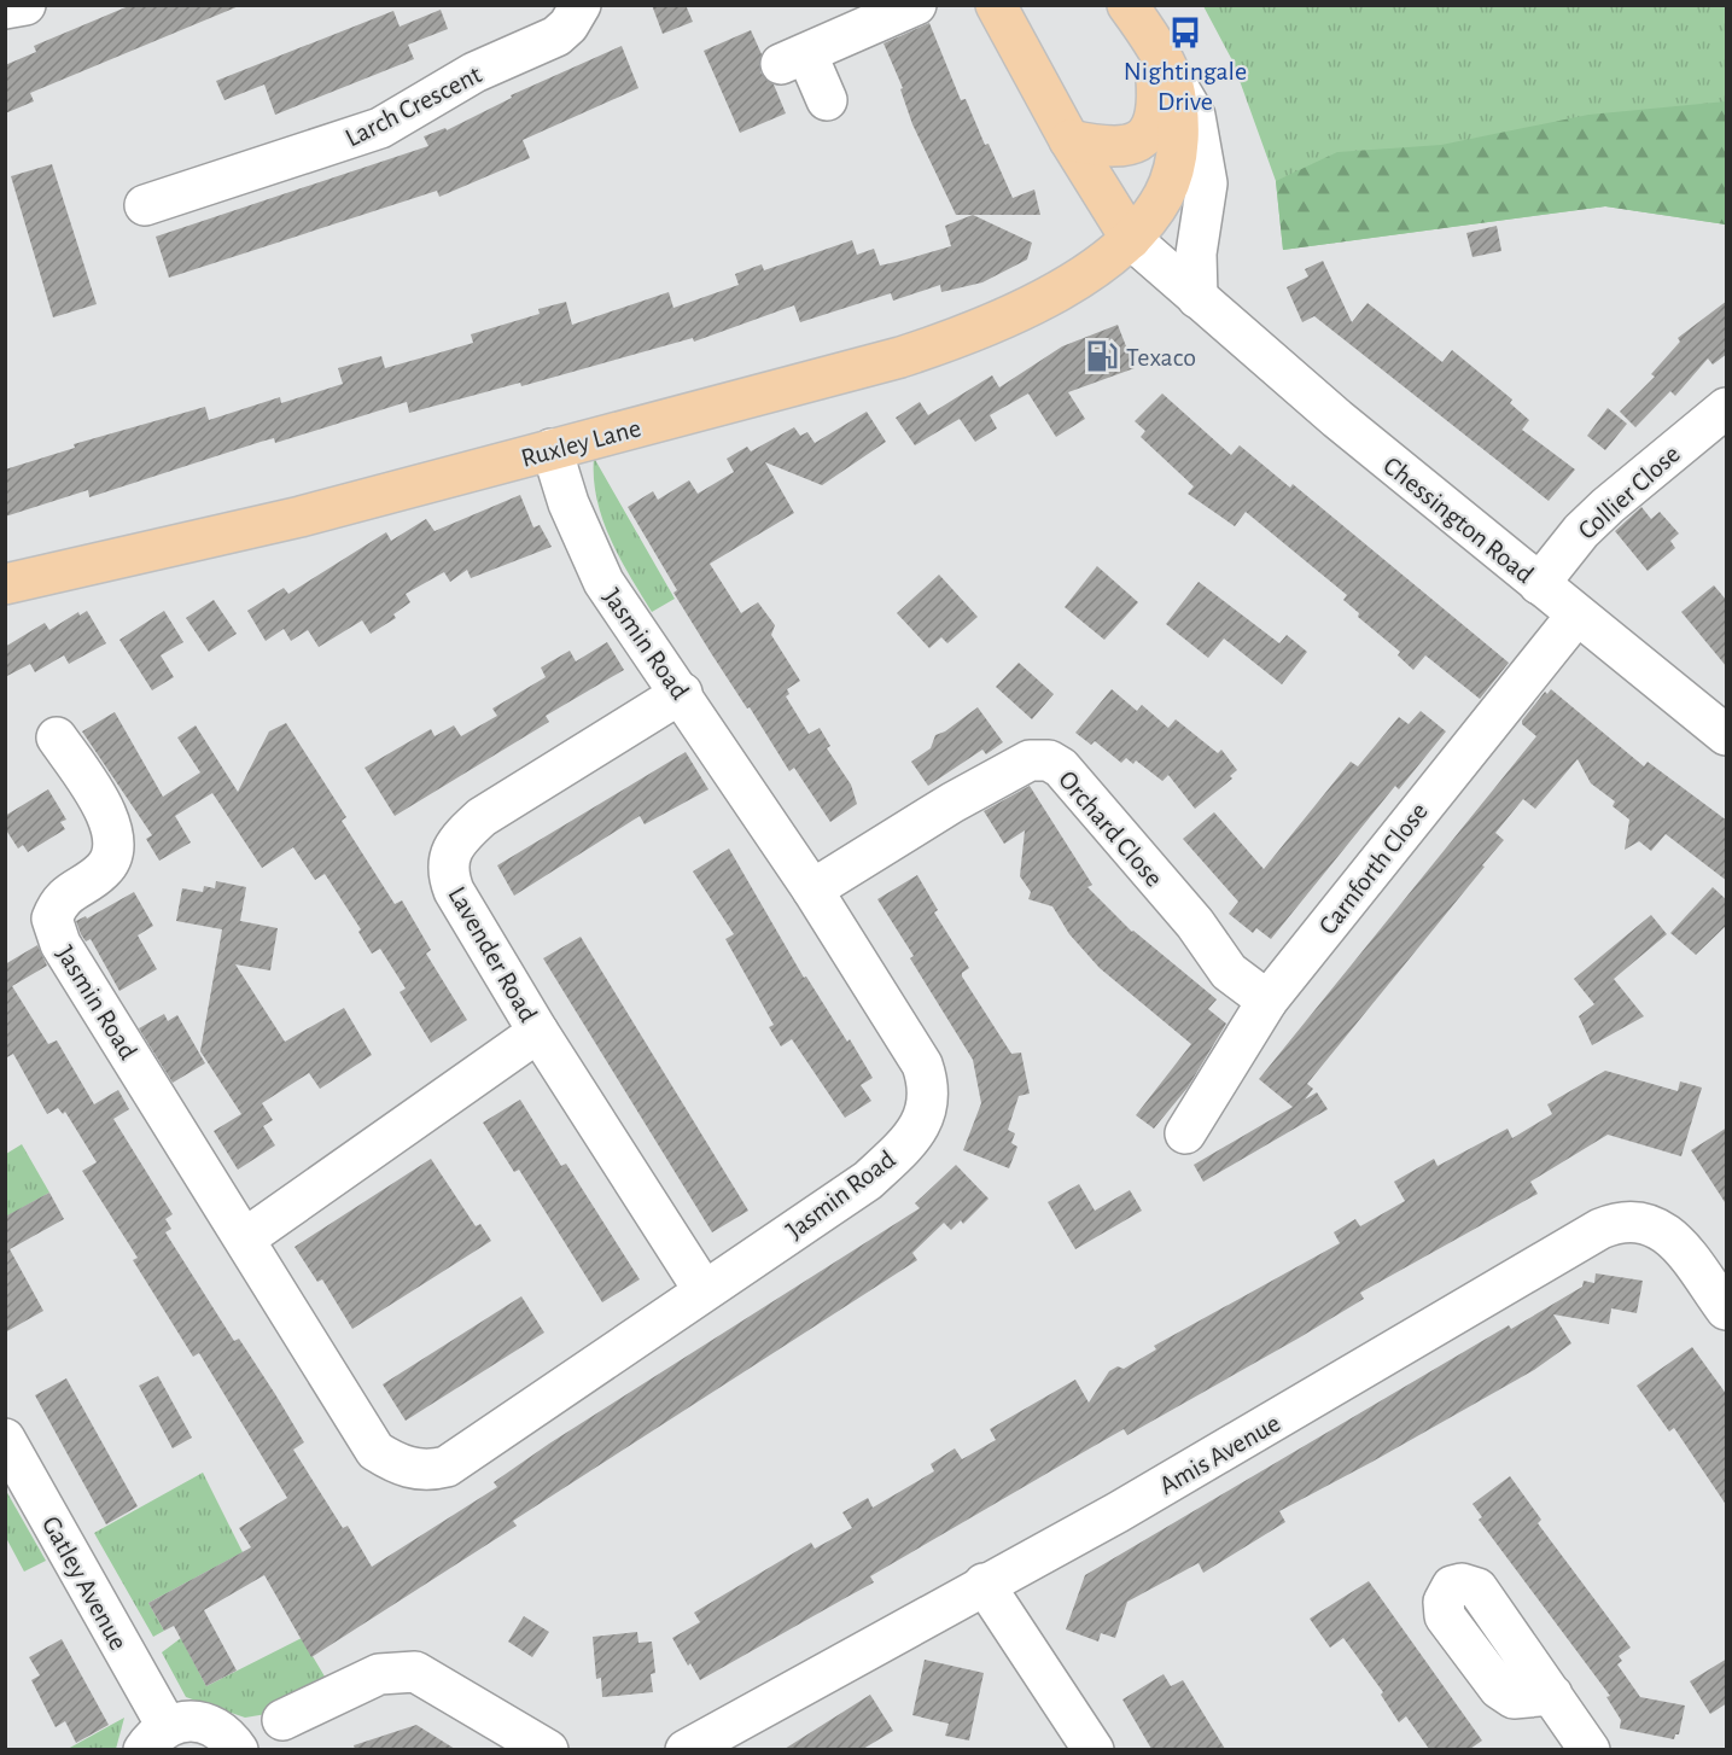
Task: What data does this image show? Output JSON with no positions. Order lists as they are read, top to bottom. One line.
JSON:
{"streets":{"main road":["Ruxley Lane","Chessington Road"],"street":["Larch Crescent","Collier Close","Jasmin Road","Orchard Close","Carnforth Close","Lavender Road","Amis Avenue","Gatley Avenue"]},"crossings":[["Ruxley Lane","Chessington Road"],["Ruxley Lane","Jasmin Road"],["Collier Close","Chessington Road"],["Chessington Road","Carnforth Close"],["Jasmin Road","Orchard Close"],["Jasmin Road","Lavender Road"],["Orchard Close","Carnforth Close"]],"places":{"bus stop":["Nightingale Drive"],"fuel station":["Texaco"]}}
